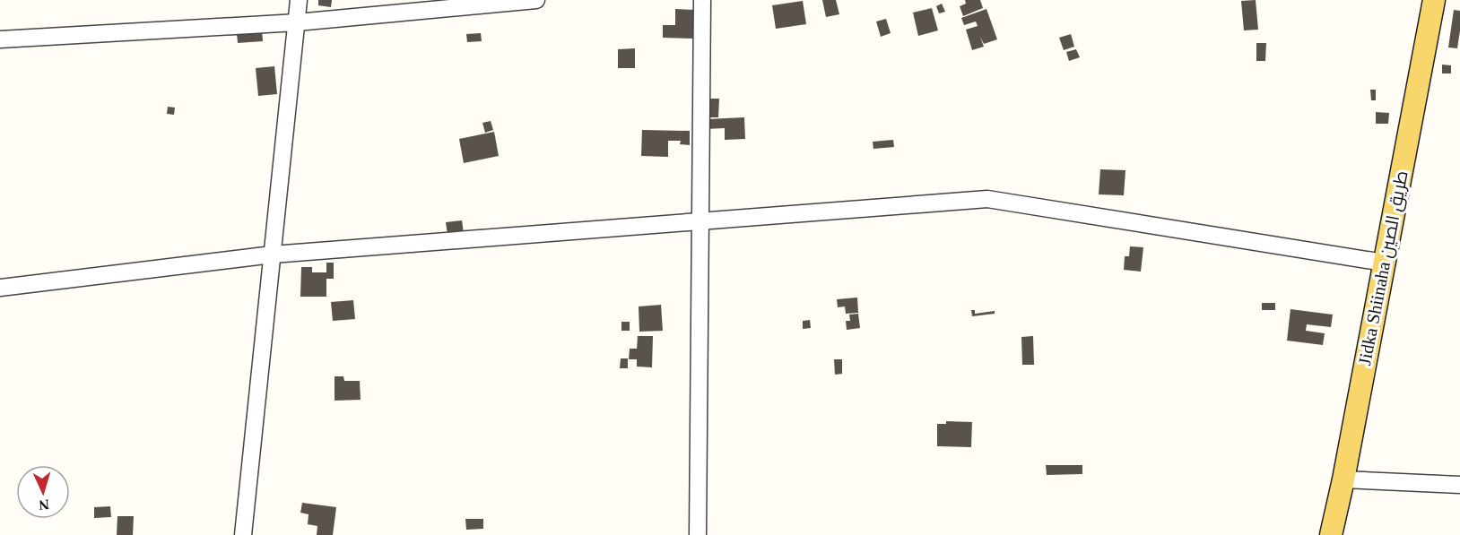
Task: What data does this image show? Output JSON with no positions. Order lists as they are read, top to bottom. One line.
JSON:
{"streets":{"main road":["Jidka Shiinaha طريق الصين"]},"north":"bottom"}
